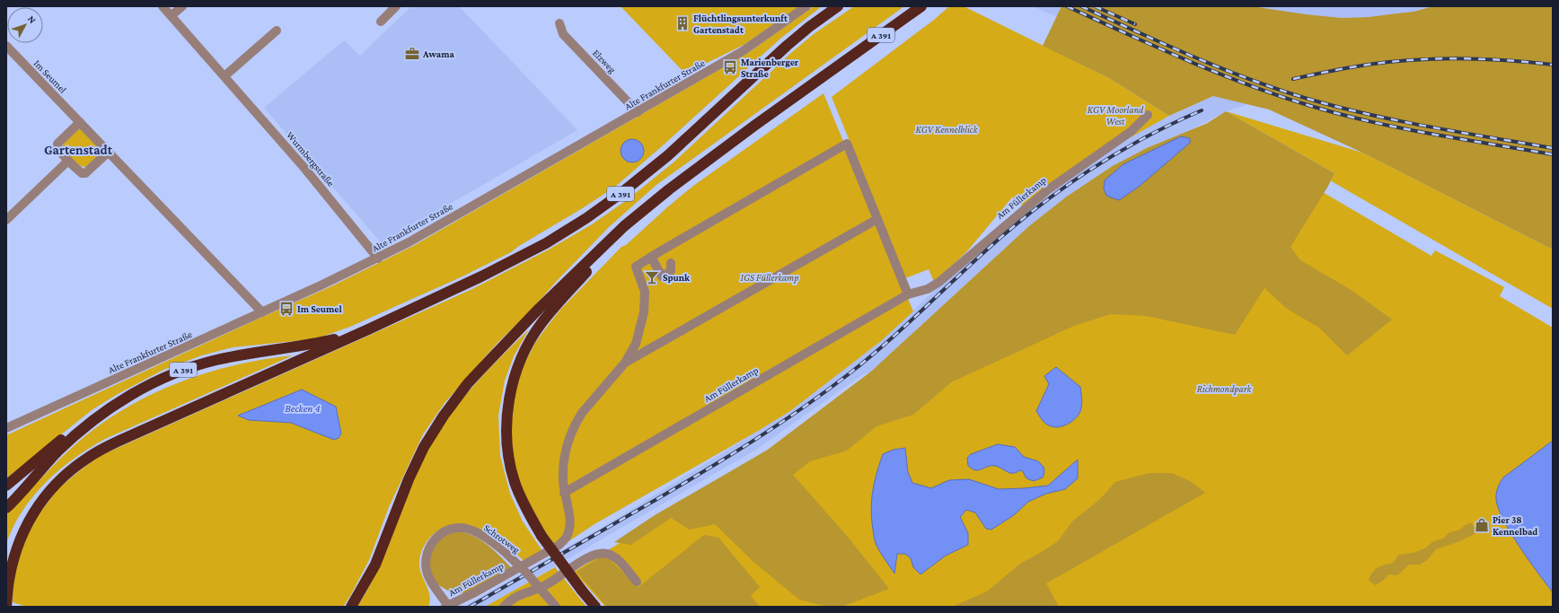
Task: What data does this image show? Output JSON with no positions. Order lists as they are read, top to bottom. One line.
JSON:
{"streets":{"highway":["A 391"],"street":["Elzweg","Im Seumel","Alte Frankfurter Straße","Wurmbergstraße","Am Füllerkamp","Schrotweg"]},"crossings":[["Elzweg","Alte Frankfurter Straße"],["Im Seumel","Alte Frankfurter Straße"],["Alte Frankfurter Straße","Wurmbergstraße"],["Am Füllerkamp","Schrotweg"]],"districts":["Gartenstadt"],"water":["Becken 4"],"parks":["KGV Moorland West","KGV Kennelblick","IGS Füllerkamp","Richmondpark"],"places":{"building":["Flüchtlingsunterkunft Gartenstadt"],"office":["Awama"],"bus stop":["Marienberger Straße","Im Seumel"],"bar":["Spunk"],"shop":["Pier 38 Kennelbad"]},"north":"top right"}
